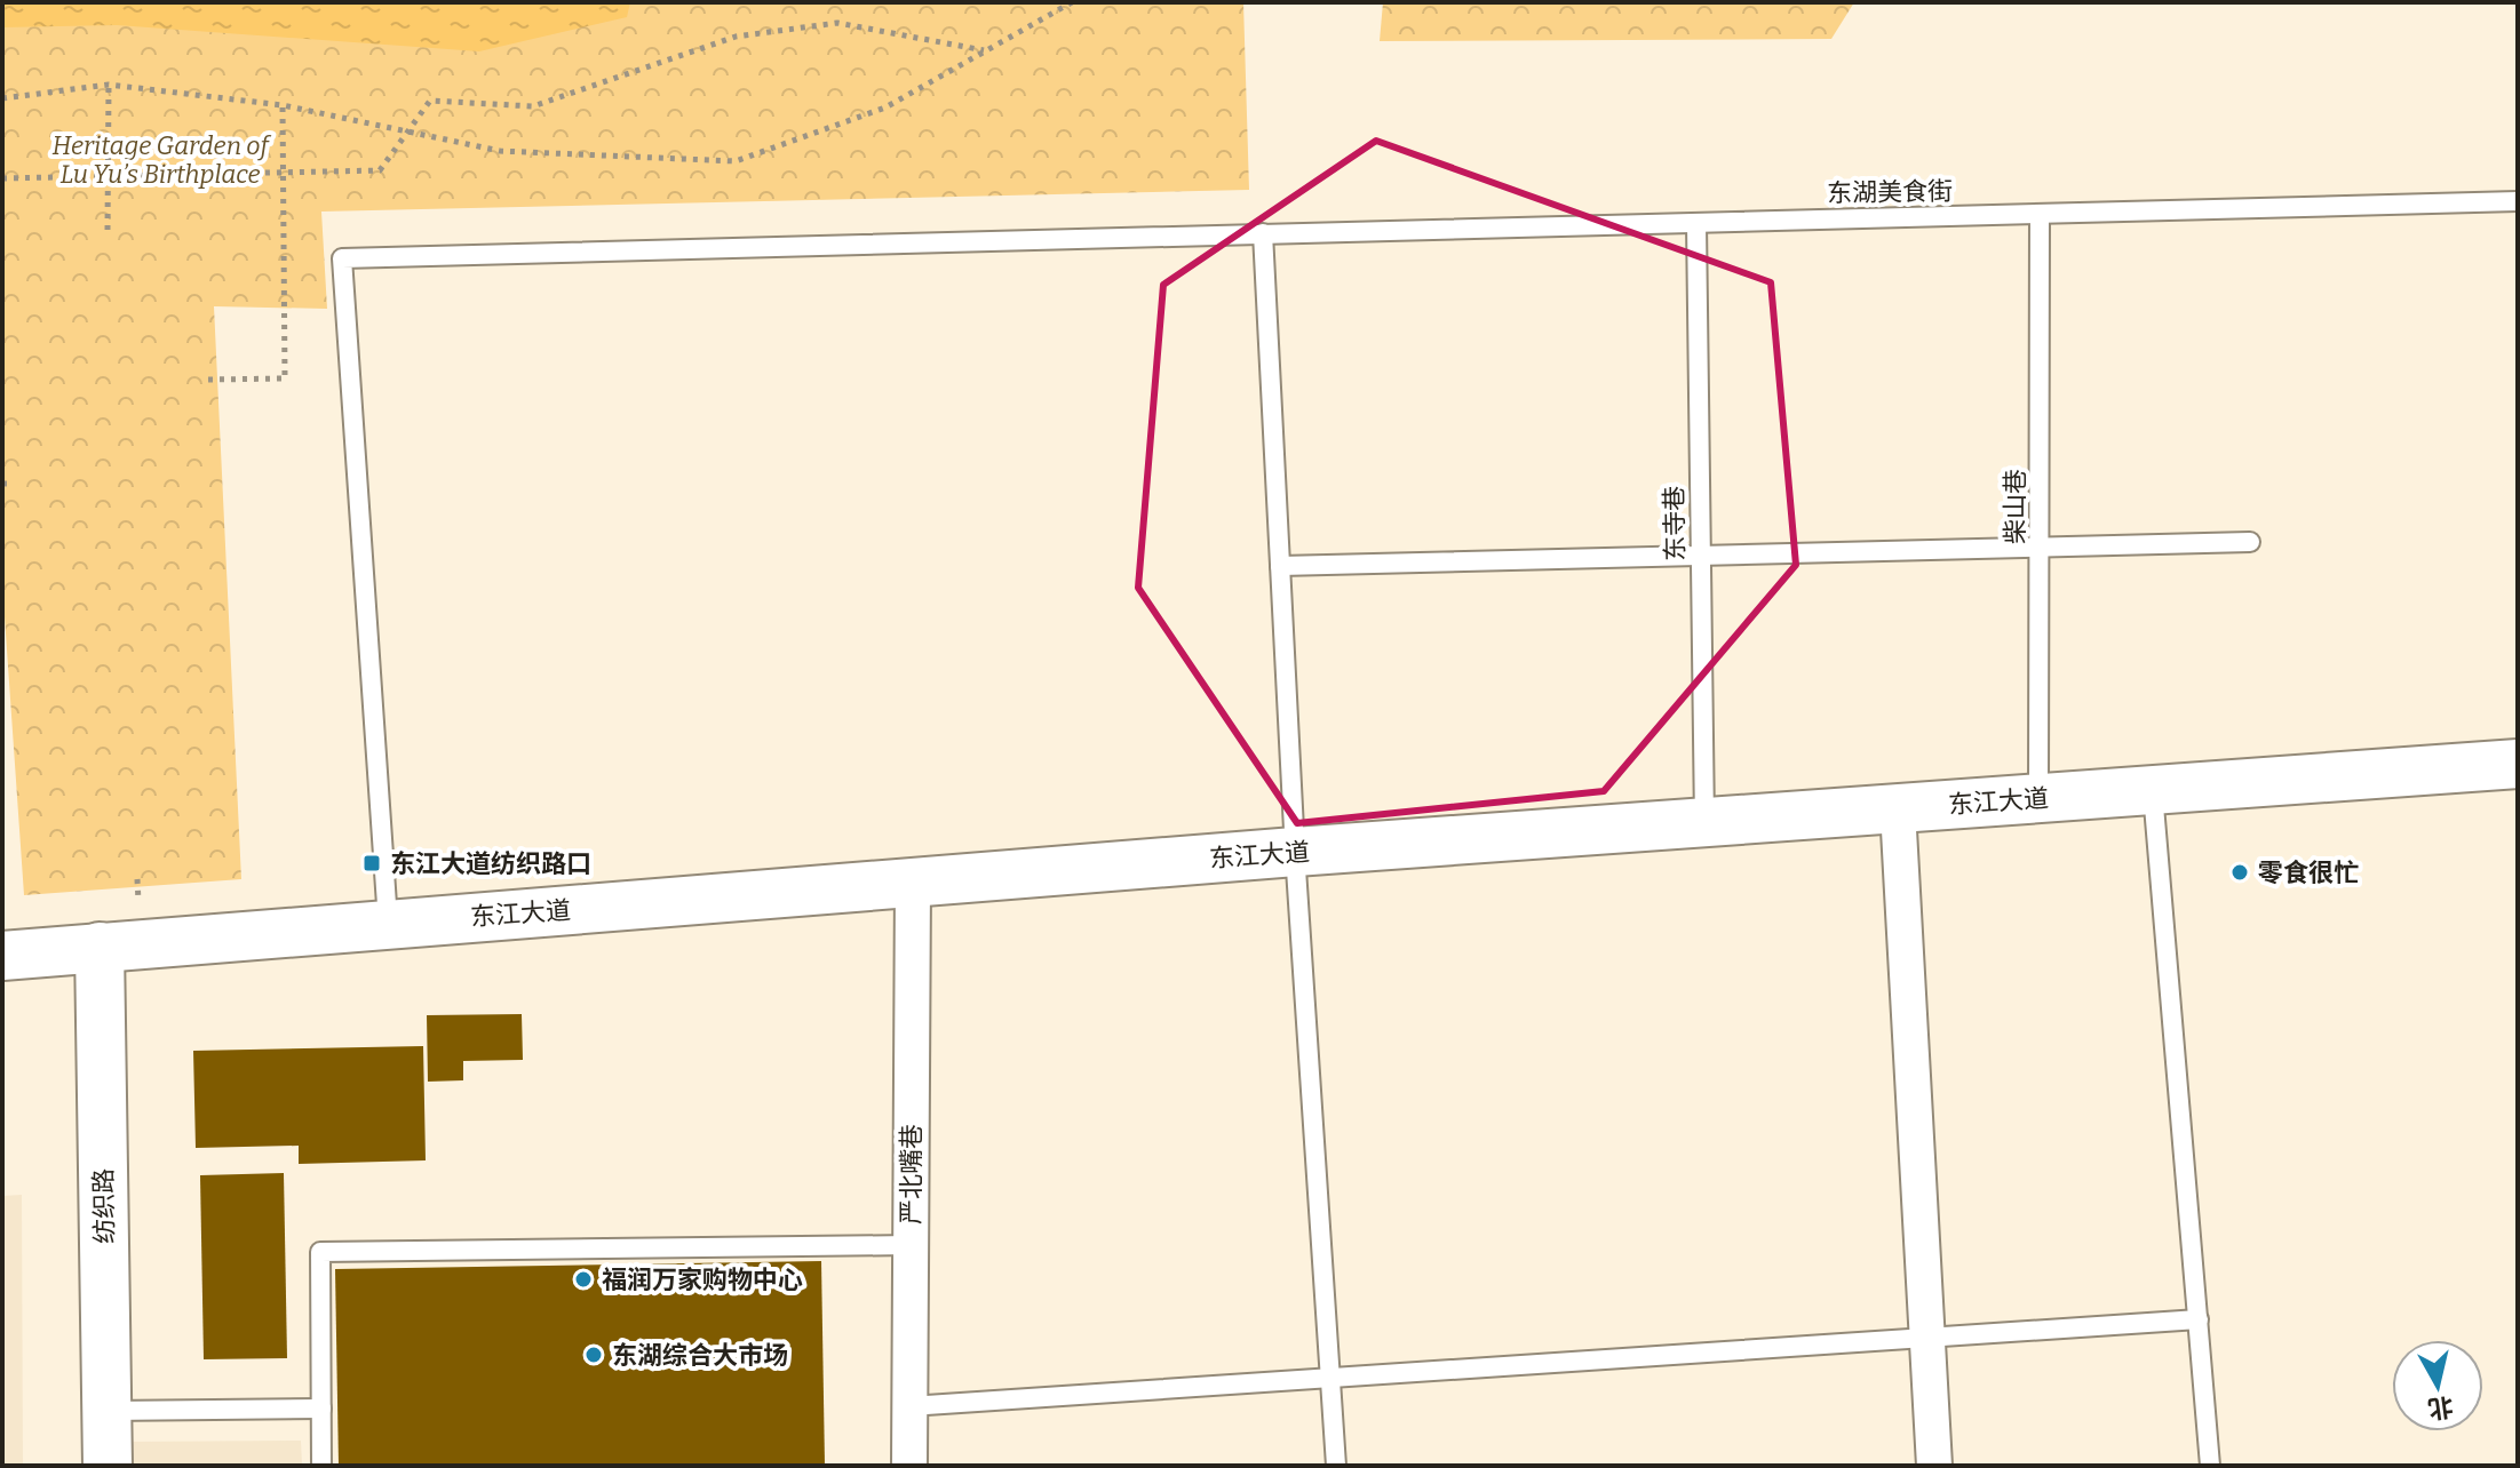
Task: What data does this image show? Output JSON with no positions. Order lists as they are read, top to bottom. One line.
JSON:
{"streets":{"street":["东江大道","严北嘴巷","纺织路"],"lane":["东湖美食街","柴山巷","东寺巷"]},"crossings":[["东湖美食街","柴山巷"],["东湖美食街","东寺巷"],["东湖美食街","东江大道"],["柴山巷","东江大道"],["东寺巷","东江大道"],["东江大道","严北嘴巷"],["东江大道","纺织路"]],"parks":["Heritage Garden of Lu Yu’s Birthplace"],"places":{"transit":["东江大道纺织路口"],"other":["零食很忙","福润万家购物中心","东湖综合大市场"]},"north":"bottom"}
